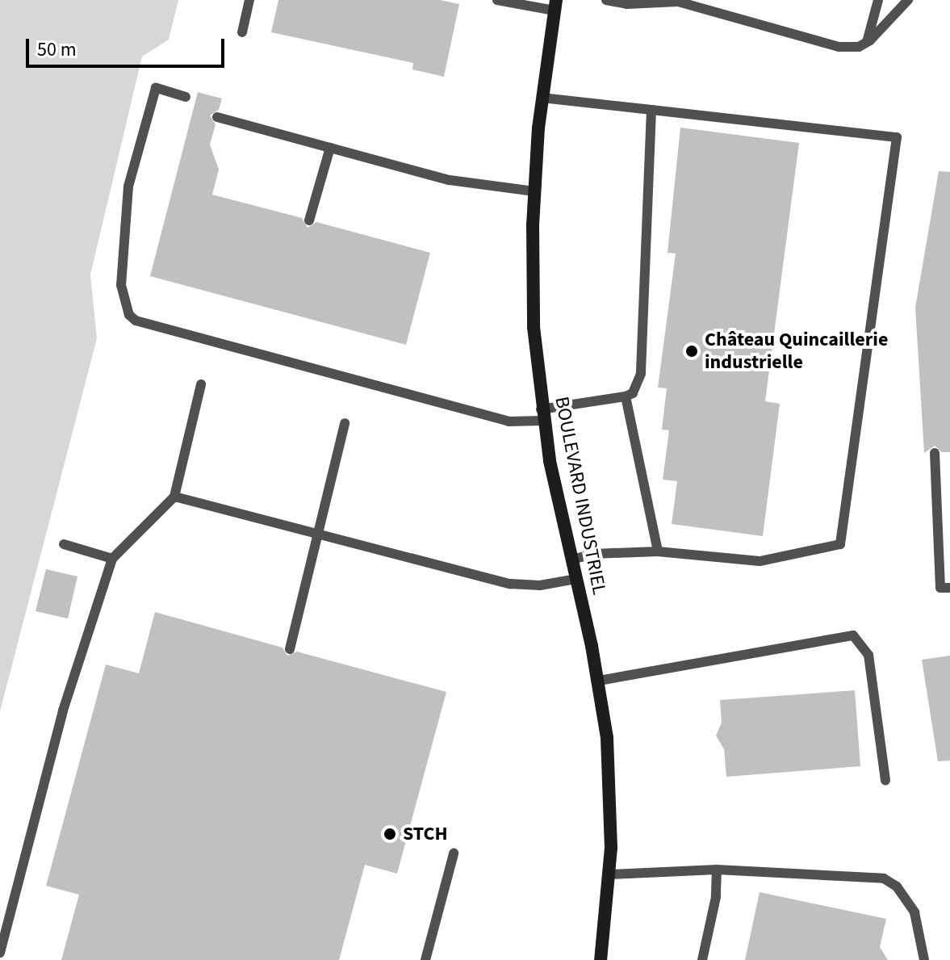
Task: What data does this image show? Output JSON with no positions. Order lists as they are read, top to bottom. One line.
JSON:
{"streets":{"street":["BOULEVARD INDUSTRIEL"]},"places":["Château Quincaillerie industrielle","STCH"],"scale_bar":"50 m"}
